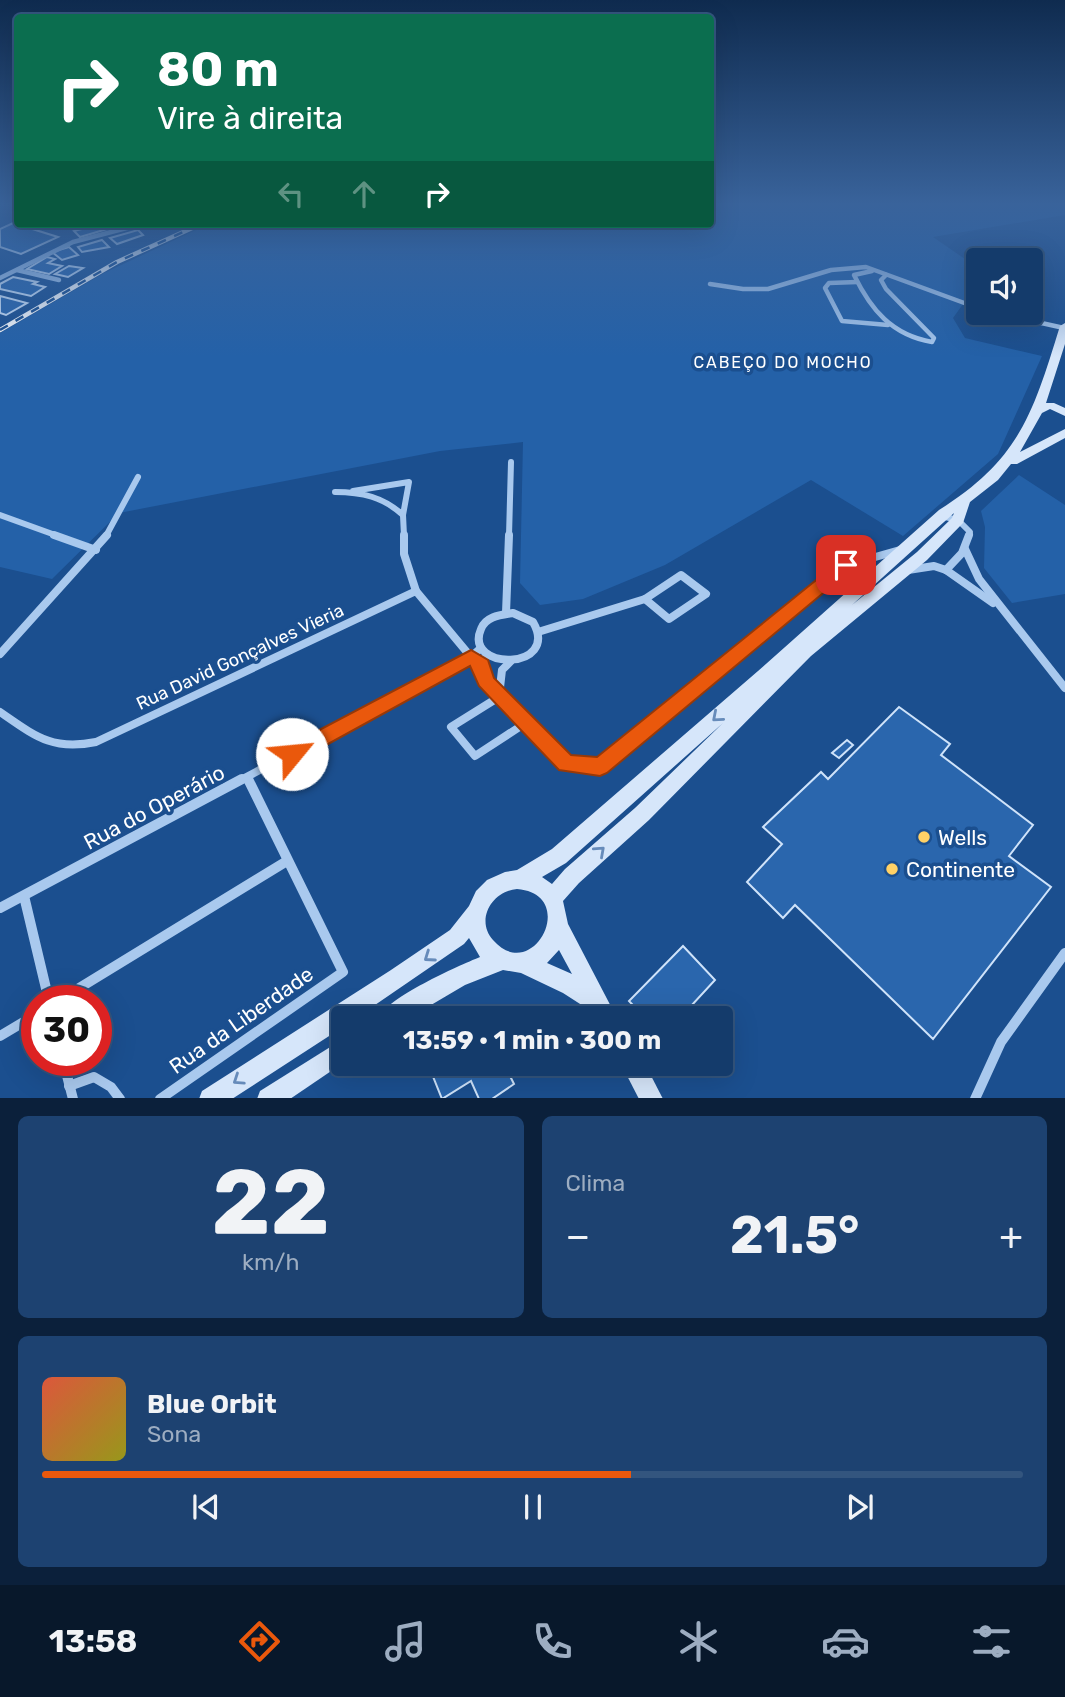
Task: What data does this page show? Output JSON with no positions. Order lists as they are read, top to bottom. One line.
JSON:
{"streets":{"street":["Rua David Gonçalves Vieria","Rua do Operário","Rua da Liberdade"]},"districts":["CABEÇO DO MOCHO"],"places":["Wells","Continente"],"page":{"turn":["80 m","Vire à direita"],"limit":"30","trip":"13:59 · 1 min · 300 m","tile":[["22","km/h"],"Clima"],"heat":["−","21.5°","+"],"song":["Blue Orbit","Sona"],"tabs":"13:58"}}
